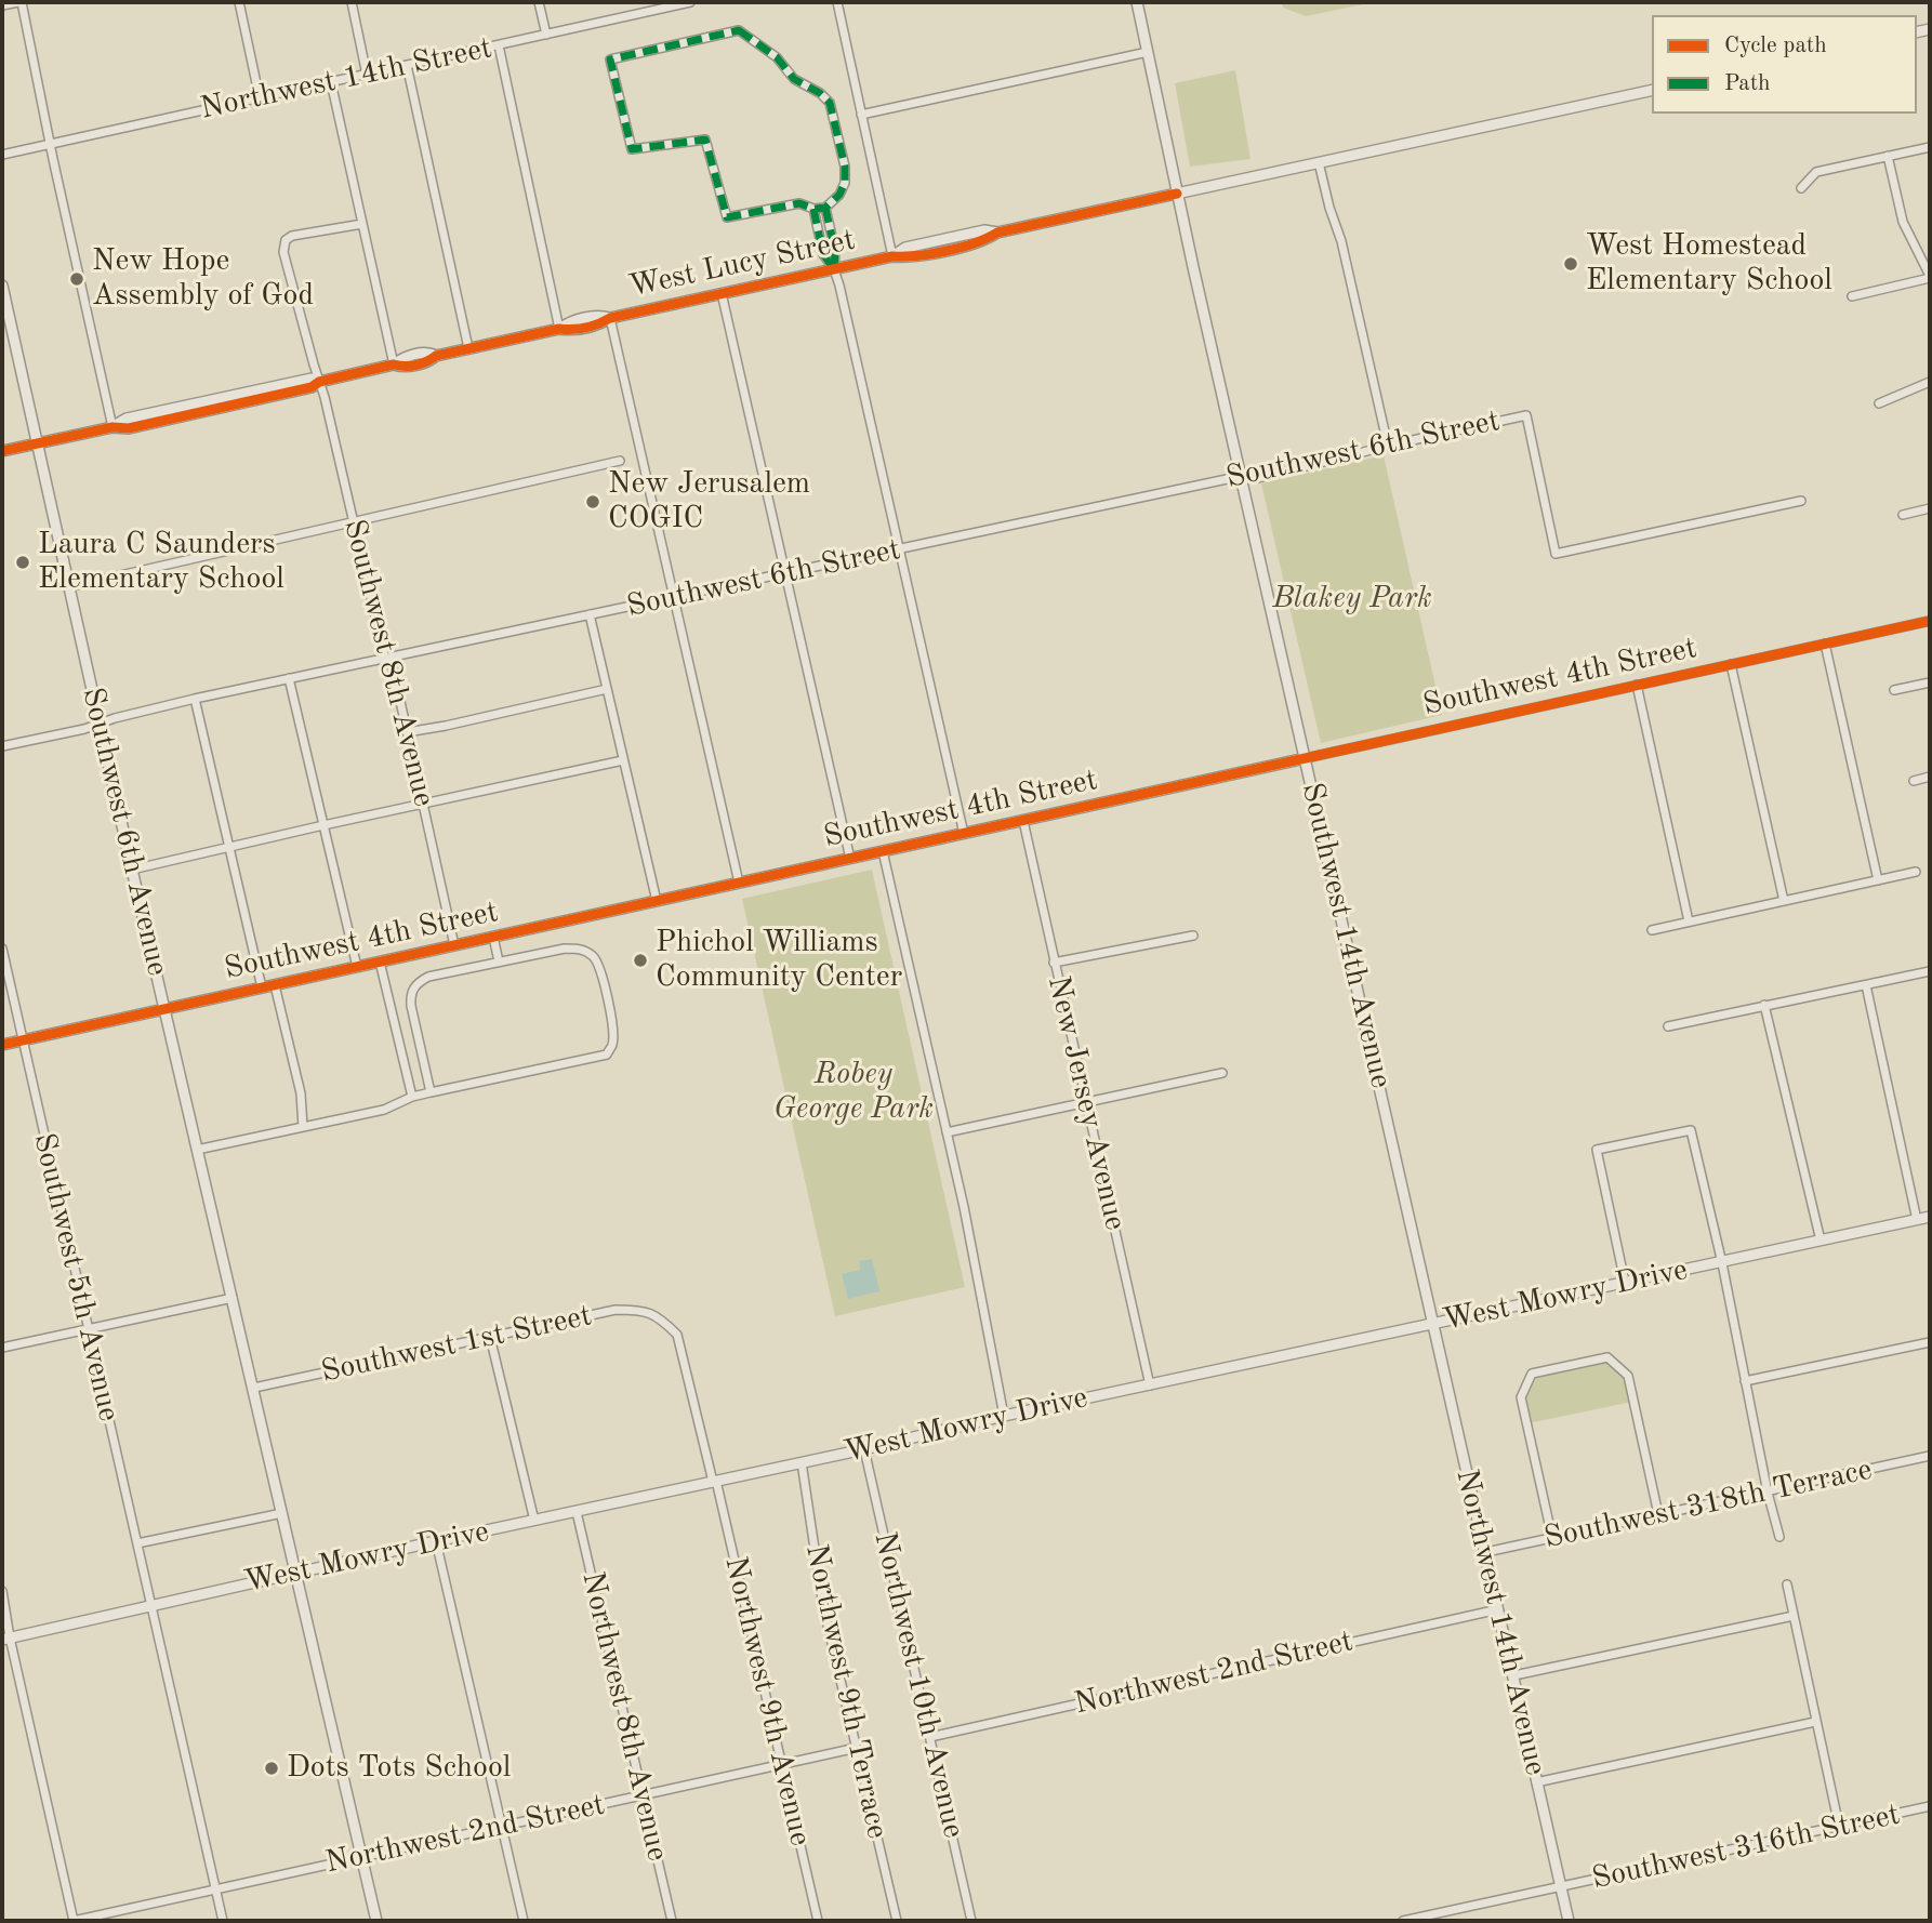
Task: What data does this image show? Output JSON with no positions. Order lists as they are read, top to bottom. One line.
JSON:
{"streets":{"street":["Northwest 14th Street","West Lucy Street","Southwest 6th Street","Southwest 8th Avenue","Southwest 4th Street","Southwest 6th Avenue","Southwest 14th Avenue","New Jersey Avenue","Southwest 5th Avenue","West Mowry Drive","Southwest 1st Street","Southwest 318th Terrace","Northwest 14th Avenue","Northwest 2nd Street","Northwest 10th Avenue","Northwest 9th Terrace","Northwest 9th Avenue","Northwest 8th Avenue","Southwest 316th Street"]},"crossings":[["West Lucy Street","Southwest 8th Avenue"],["West Lucy Street","Southwest 6th Avenue"],["West Lucy Street","Southwest 14th Avenue"],["Southwest 6th Street","Southwest 8th Avenue"],["Southwest 6th Street","Southwest 6th Avenue"],["Southwest 6th Street","Southwest 14th Avenue"],["Southwest 8th Avenue","Southwest 4th Street"],["Southwest 4th Street","Southwest 6th Avenue"],["Southwest 4th Street","Southwest 14th Avenue"],["Southwest 4th Street","New Jersey Avenue"],["Southwest 4th Street","Southwest 5th Avenue"],["Southwest 6th Avenue","West Mowry Drive"],["Southwest 6th Avenue","Southwest 1st Street"],["Southwest 6th Avenue","Northwest 2nd Street"],["Southwest 14th Avenue","West Mowry Drive"],["Southwest 14th Avenue","Northwest 14th Avenue"],["New Jersey Avenue","West Mowry Drive"],["Southwest 5th Avenue","West Mowry Drive"],["Southwest 5th Avenue","Northwest 2nd Street"],["West Mowry Drive","Northwest 14th Avenue"],["West Mowry Drive","Northwest 10th Avenue"],["West Mowry Drive","Northwest 9th Terrace"],["West Mowry Drive","Northwest 9th Avenue"],["West Mowry Drive","Northwest 8th Avenue"],["Southwest 1st Street","Northwest 9th Avenue"],["Southwest 318th Terrace","Northwest 14th Avenue"],["Northwest 14th Avenue","Northwest 2nd Street"],["Northwest 14th Avenue","Southwest 316th Street"],["Northwest 2nd Street","Northwest 10th Avenue"],["Northwest 2nd Street","Northwest 9th Terrace"],["Northwest 2nd Street","Northwest 9th Avenue"],["Northwest 2nd Street","Northwest 8th Avenue"]],"parks":["Blakey Park","Robey George Park"],"places":["West Homestead Elementary School","New Hope Assembly of God","New Jerusalem COGIC","Laura C Saunders Elementary School","Phichol Williams Community Center","Dots Tots School"],"legend":["Cycle path","Path"]}
